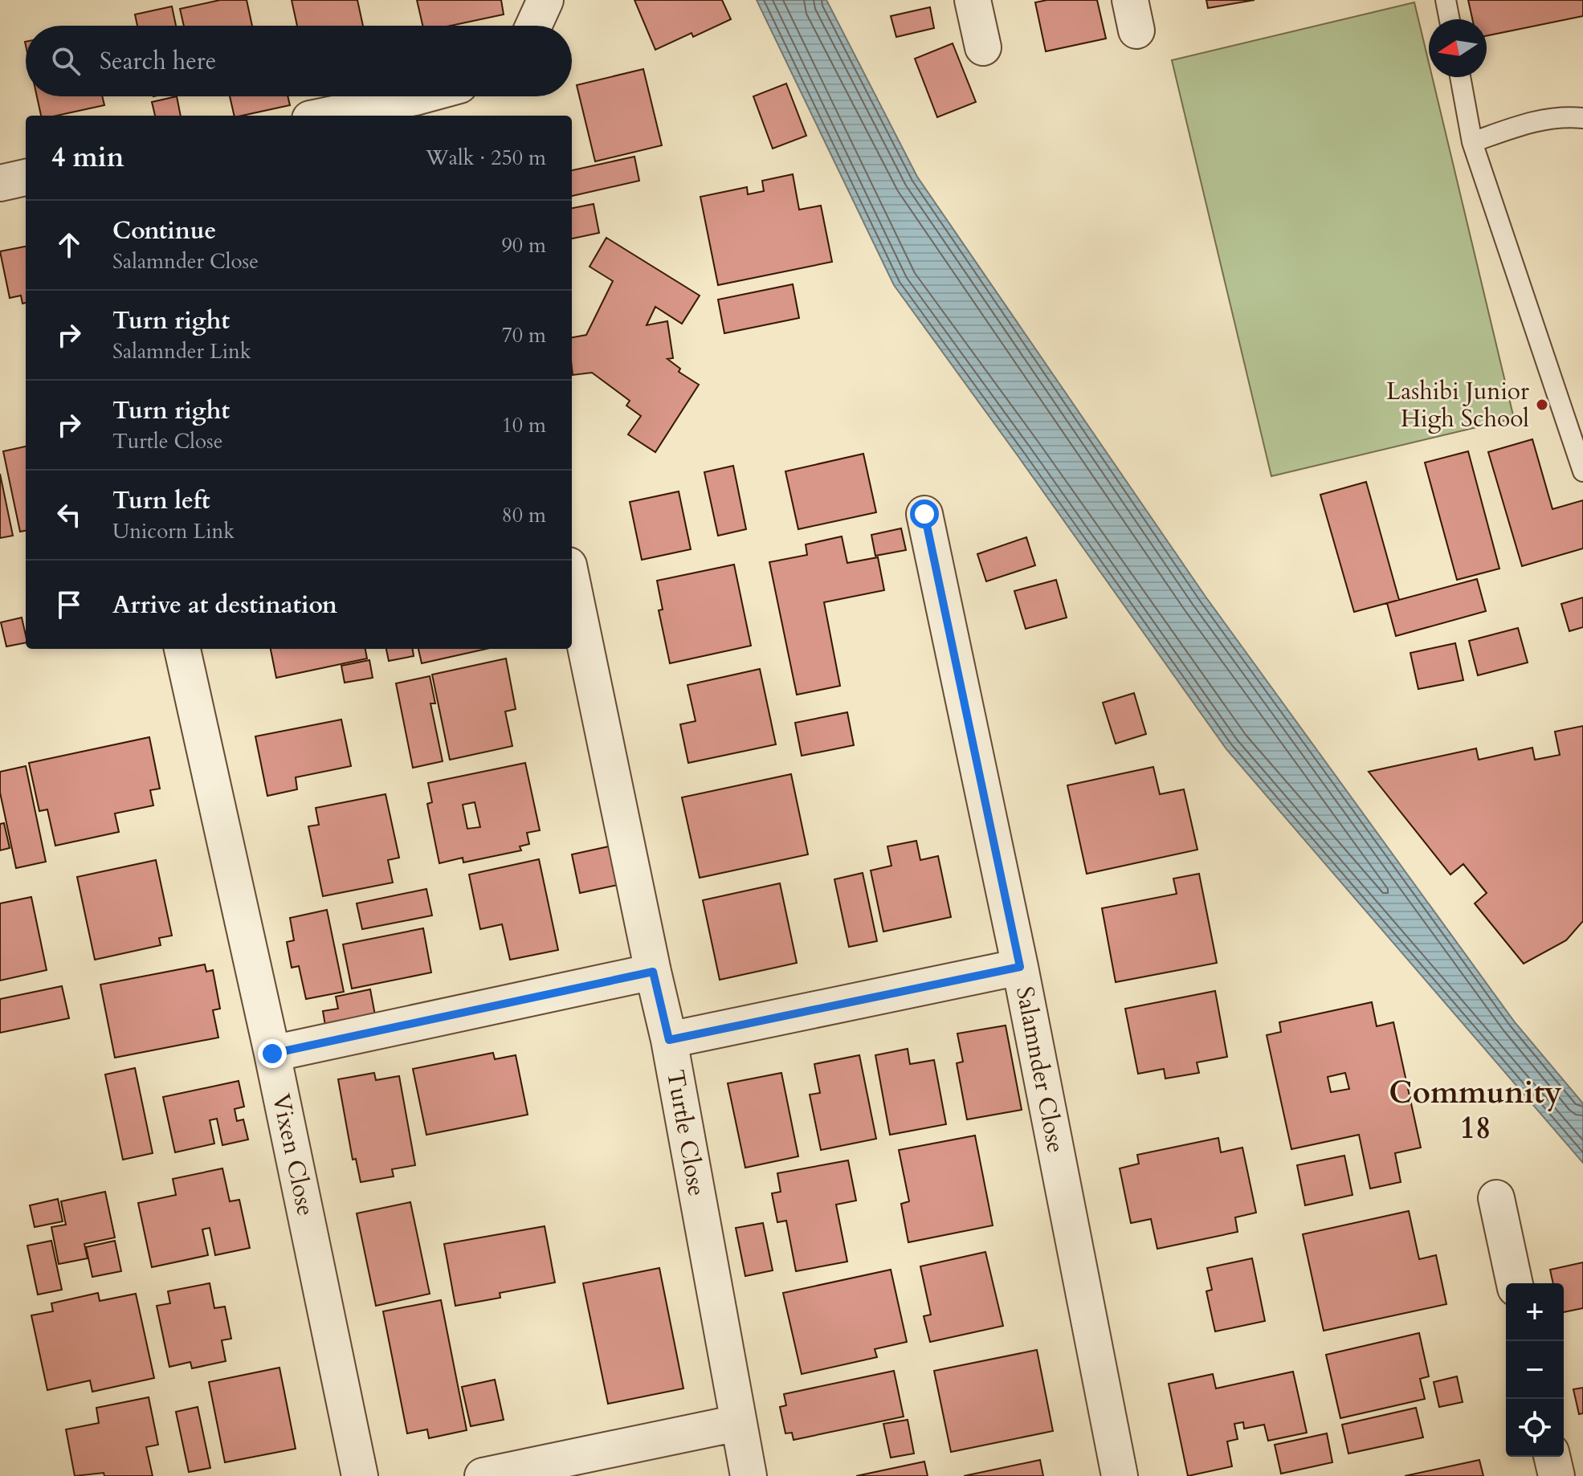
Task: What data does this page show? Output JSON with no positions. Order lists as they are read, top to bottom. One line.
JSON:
{"streets":{"street":["Salamnder Close","Turtle Close","Vixen Close"]},"districts":["Community 18"],"places":["Lashibi Junior High School"],"north":"left","page":{"search":"Search here","heading":["4 min","Walk · 250 m"],"list":[["Continue","Salamnder Close","90 m"],["Turn right","Salamnder Link","70 m"],["Turn right","Turtle Close","10 m"],["Turn left","Unicorn Link","80 m"],"Arrive at destination"],"map_buttons":["+","−"]}}
